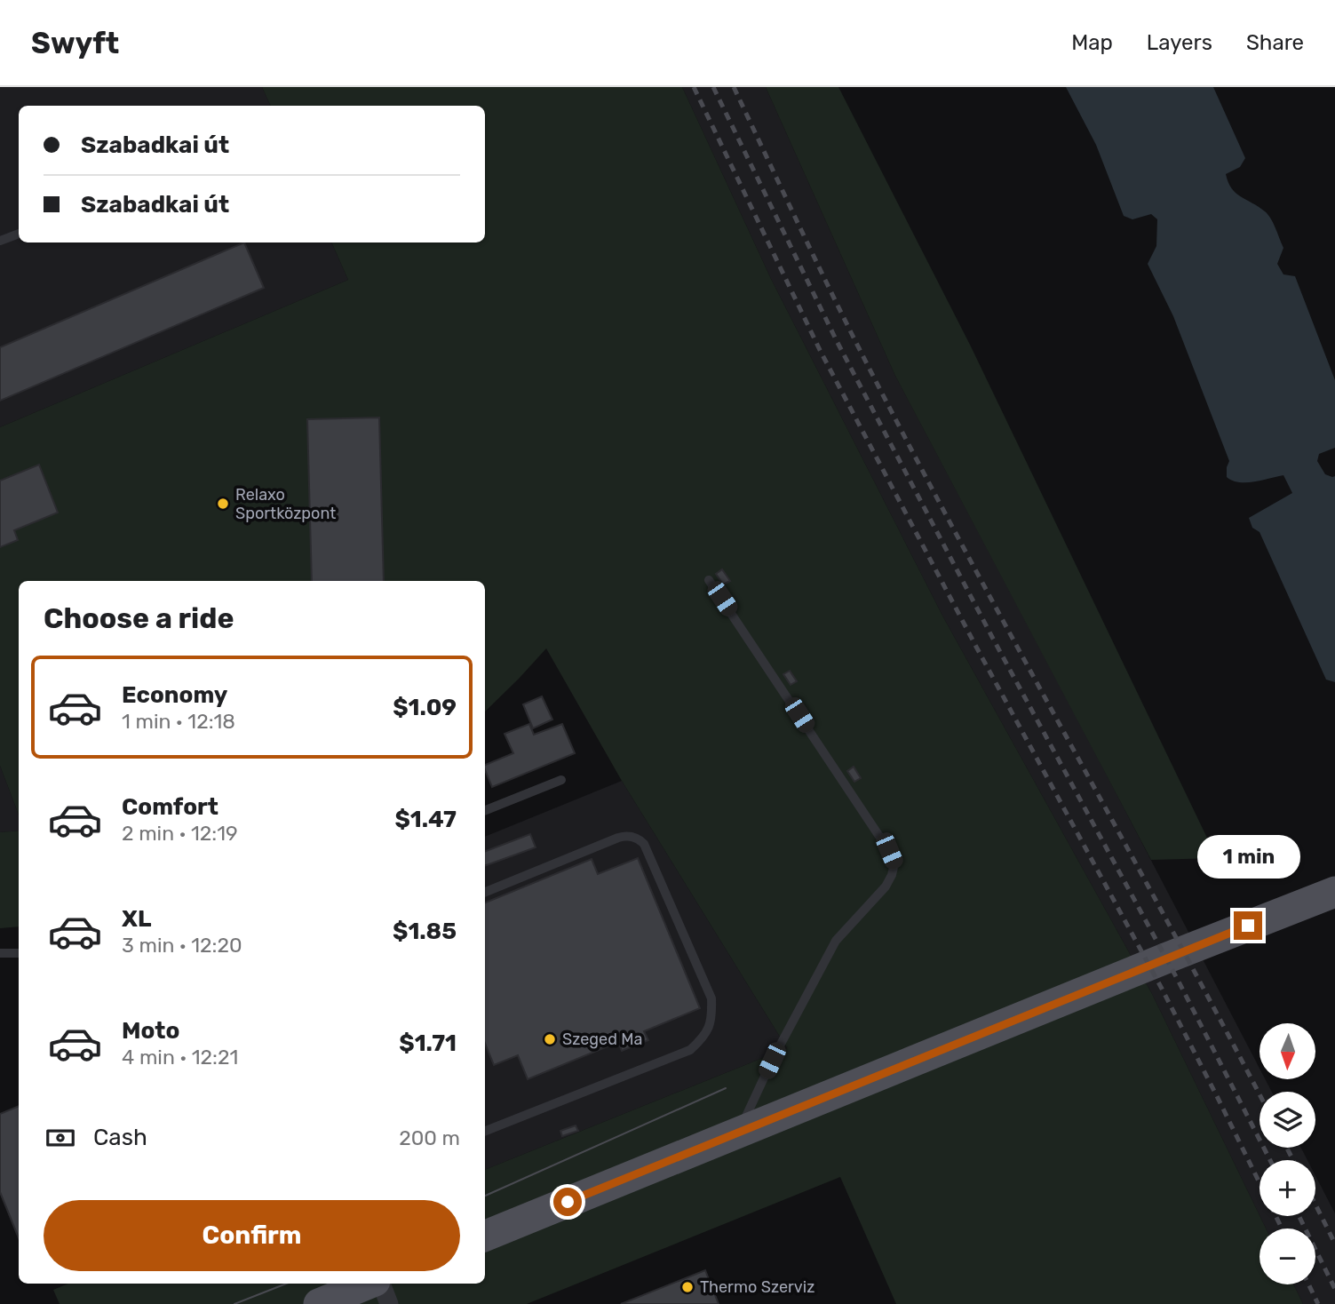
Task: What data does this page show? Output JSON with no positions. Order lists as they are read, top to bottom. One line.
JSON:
{"places":["Relaxo Sportközpont","Szeged Ma","Thermo Szerviz"],"north":"bottom","page":{"header":"Swyft","nav":["Map","Layers","Share"],"banner":["Szabadkai út","Szabadkai út"],"heading":"Choose a ride","list":[{"name":"Economy","note":"1 min · 12:18","value":"$1.09"},{"name":"Comfort","note":"2 min · 12:19","value":"$1.47"},{"name":"XL","note":"3 min · 12:20","value":"$1.85"},{"name":"Moto","note":"4 min · 12:21","value":"$1.71"}],"bubble":"1 min","map_buttons":["+","−"],"pay":["Cash","200 m"],"buttons":"Confirm"}}
